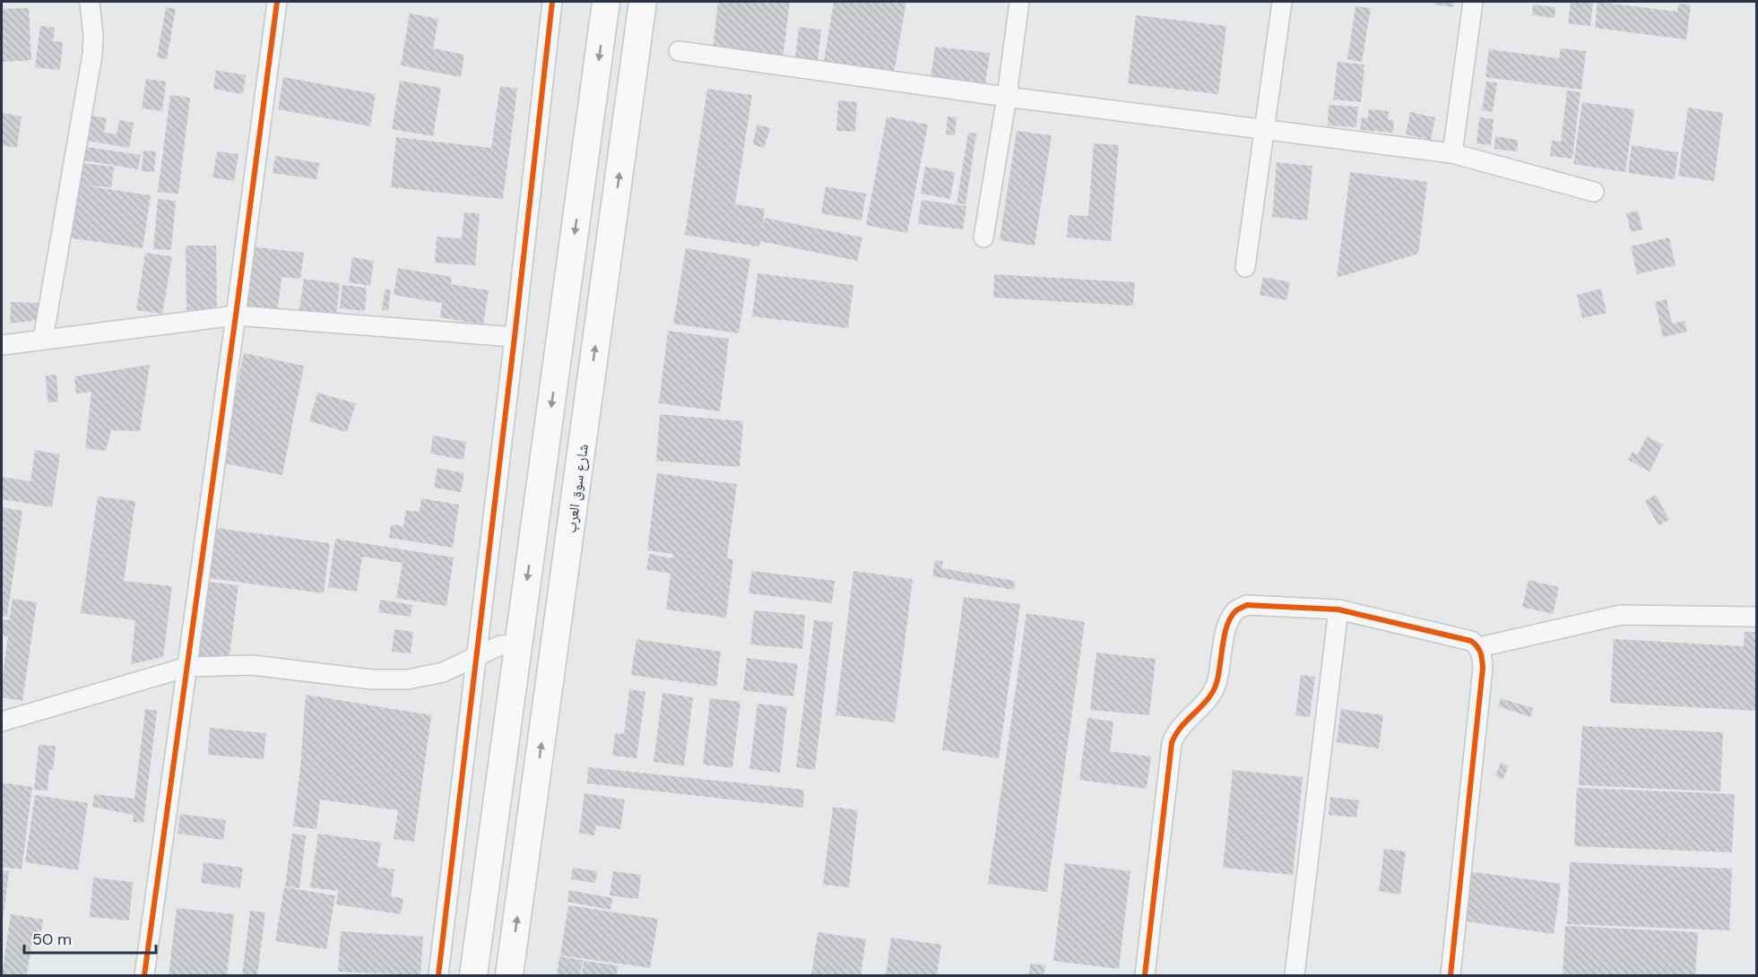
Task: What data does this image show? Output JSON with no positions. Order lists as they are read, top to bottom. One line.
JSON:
{"streets":{"main road":["شارع سوق العرب"]},"scale_bar":"50 m"}
